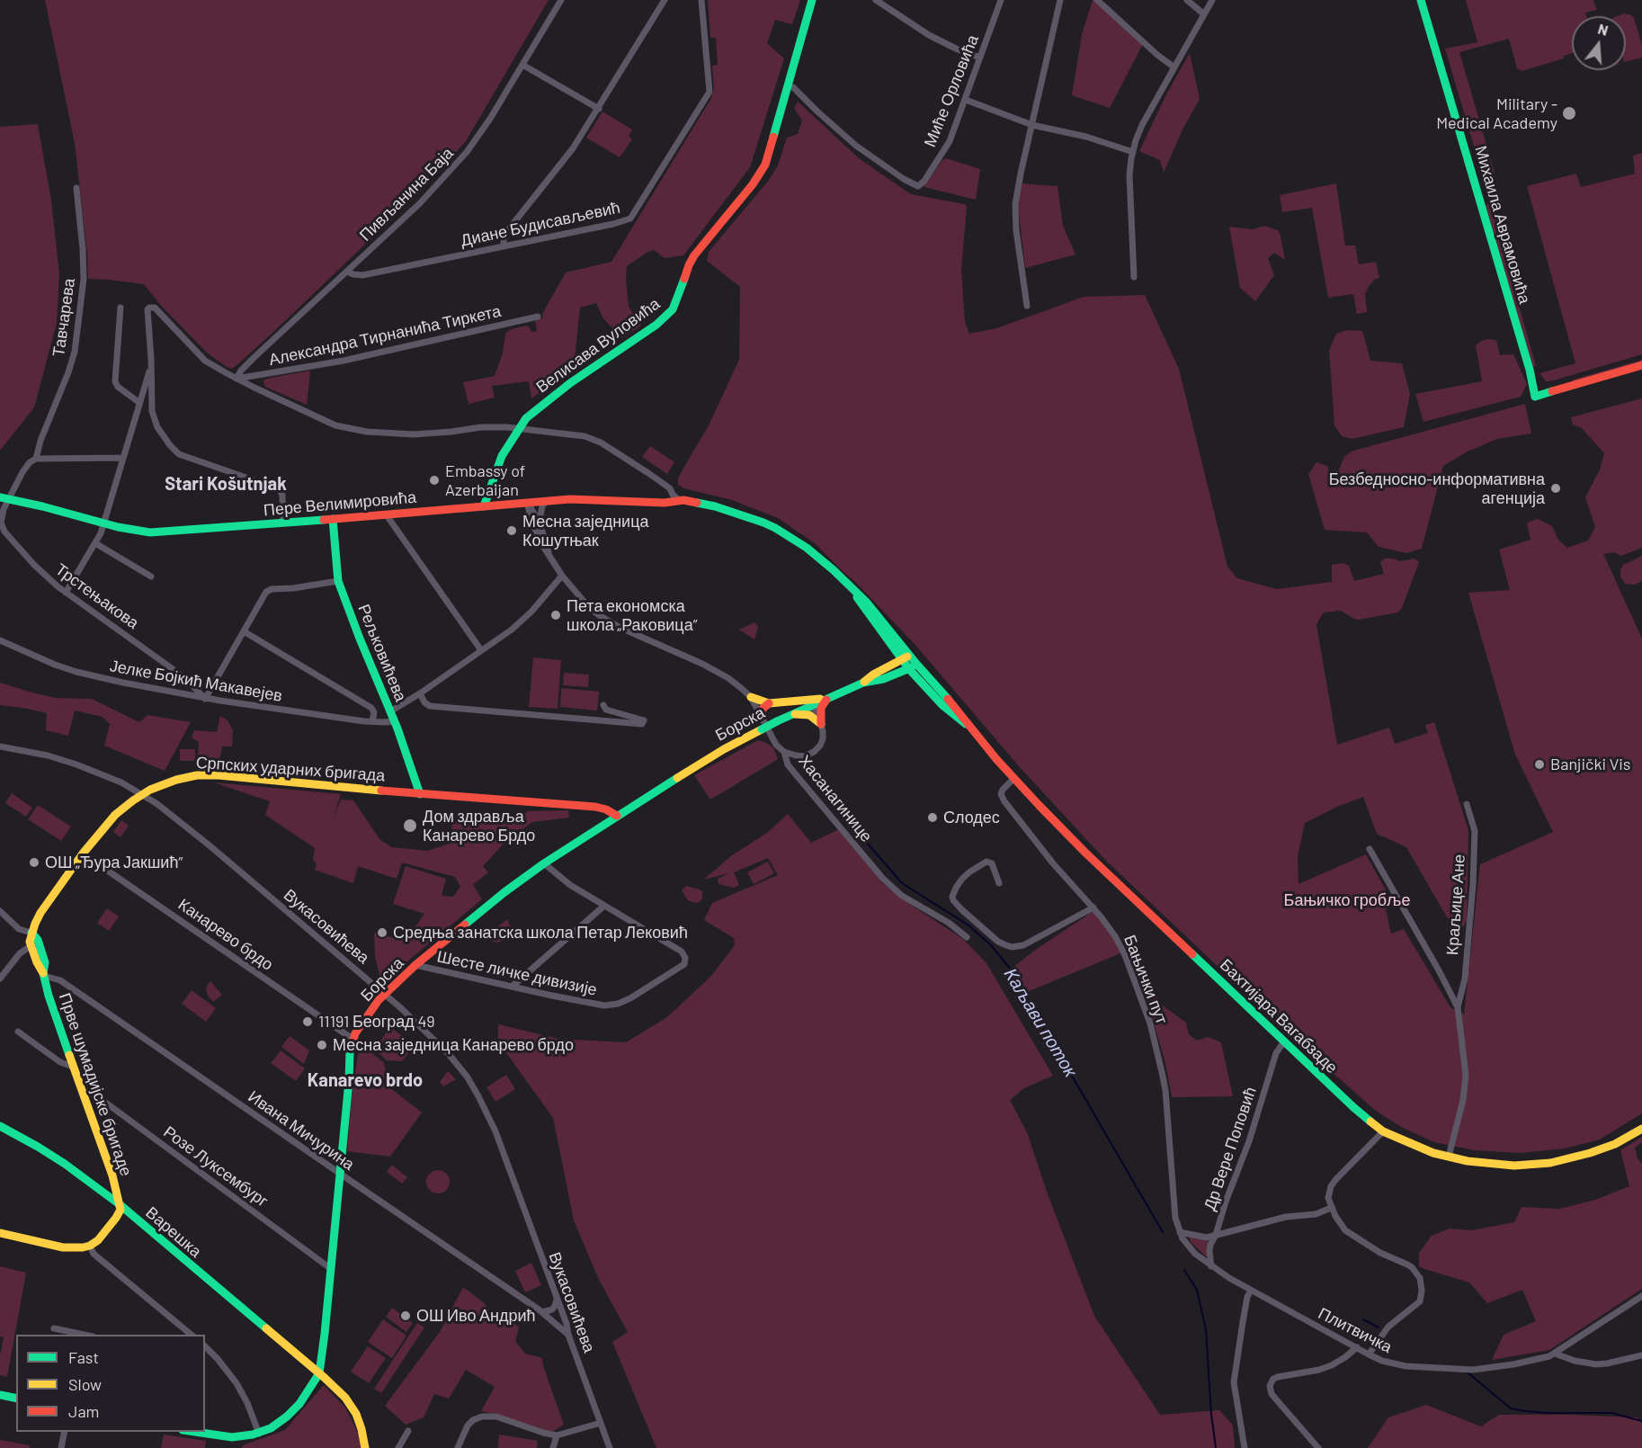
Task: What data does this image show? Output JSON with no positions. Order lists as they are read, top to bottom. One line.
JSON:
{"streets":{"main road":["Михаила Аврамовића","Велисава Вуловића","Пере Велимировића","Рељковићева","Борска","Српских ударних бригада","Бахтијара Вагабзаде","Прве шумадијске бригаде","Варешка"],"street":["Миће Орловића","Пивљанина Баја","Диане Будисављевић","Тавчарева","Александра Тирнанића Тиркета","Трстењакова","Јелке Бојкић Макавејев","Хасанагинице","Краљице Ане","Вукасовићева","Канарево брдо","Шесте личке дивизије","Бањички пут","Ивана Мичурина","Др Вере Поповић","Розе Луксембург","Плитвичка"]},"crossings":[["Миће Орловића","Велисава Вуловића"],["Пивљанина Баја","Диане Будисављевић"],["Пивљанина Баја","Александра Тирнанића Тиркета"],["Тавчарева","Пере Велимировића"],["Тавчарева","Трстењакова"],["Велисава Вуловића","Пере Велимировића"],["Пере Велимировића","Трстењакова"],["Пере Велимировића","Рељковићева"],["Пере Велимировића","Борска"],["Пере Велимировића","Хасанагинице"],["Пере Велимировића","Бахтијара Вагабзаде"],["Трстењакова","Јелке Бојкић Макавејев"],["Рељковићева","Јелке Бојкић Макавејев"],["Рељковићева","Српских ударних бригада"],["Борска","Српских ударних бригада"],["Борска","Вукасовићева"],["Борска","Канарево брдо"],["Борска","Шесте личке дивизије"],["Борска","Бахтијара Вагабзаде"],["Борска","Ивана Мичурина"],["Борска","Розе Луксембург"],["Борска","Варешка"],["Српских ударних бригада","Вукасовићева"],["Српских ударних бригада","Канарево брдо"],["Српских ударних бригада","Прве шумадијске бригаде"],["Вукасовићева","Ивана Мичурина"],["Бањички пут","Бахтијара Вагабзаде"],["Бањички пут","Плитвичка"],["Бахтијара Вагабзаде","Др Вере Поповић"],["Прве шумадијске бригаде","Ивана Мичурина"],["Прве шумадијске бригаде","Розе Луксембург"],["Прве шумадијске бригаде","Варешка"],["Др Вере Поповић","Плитвичка"]],"districts":["Stari Košutnjak","Kanarevo brdo"],"water":["Каљави поток"],"parks":["Бањичко гробље"],"places":["Military - Medical Academy","Embassy of Azerbaijan","Безбедносно-информативна агенција","Месна заједница Кошутњак","Пета економска школа „Раковица”","Banjički Vis","Слодес","Дом здравља Канарево Брдо","ОШ „Ђура Јакшић”","Средња занатска школа Петар Лековић","11191 Београд 49","Месна заједница Канарево брдо","ОШ Иво Андрић"],"legend":["Fast","Slow","Jam"],"north":"top"}
